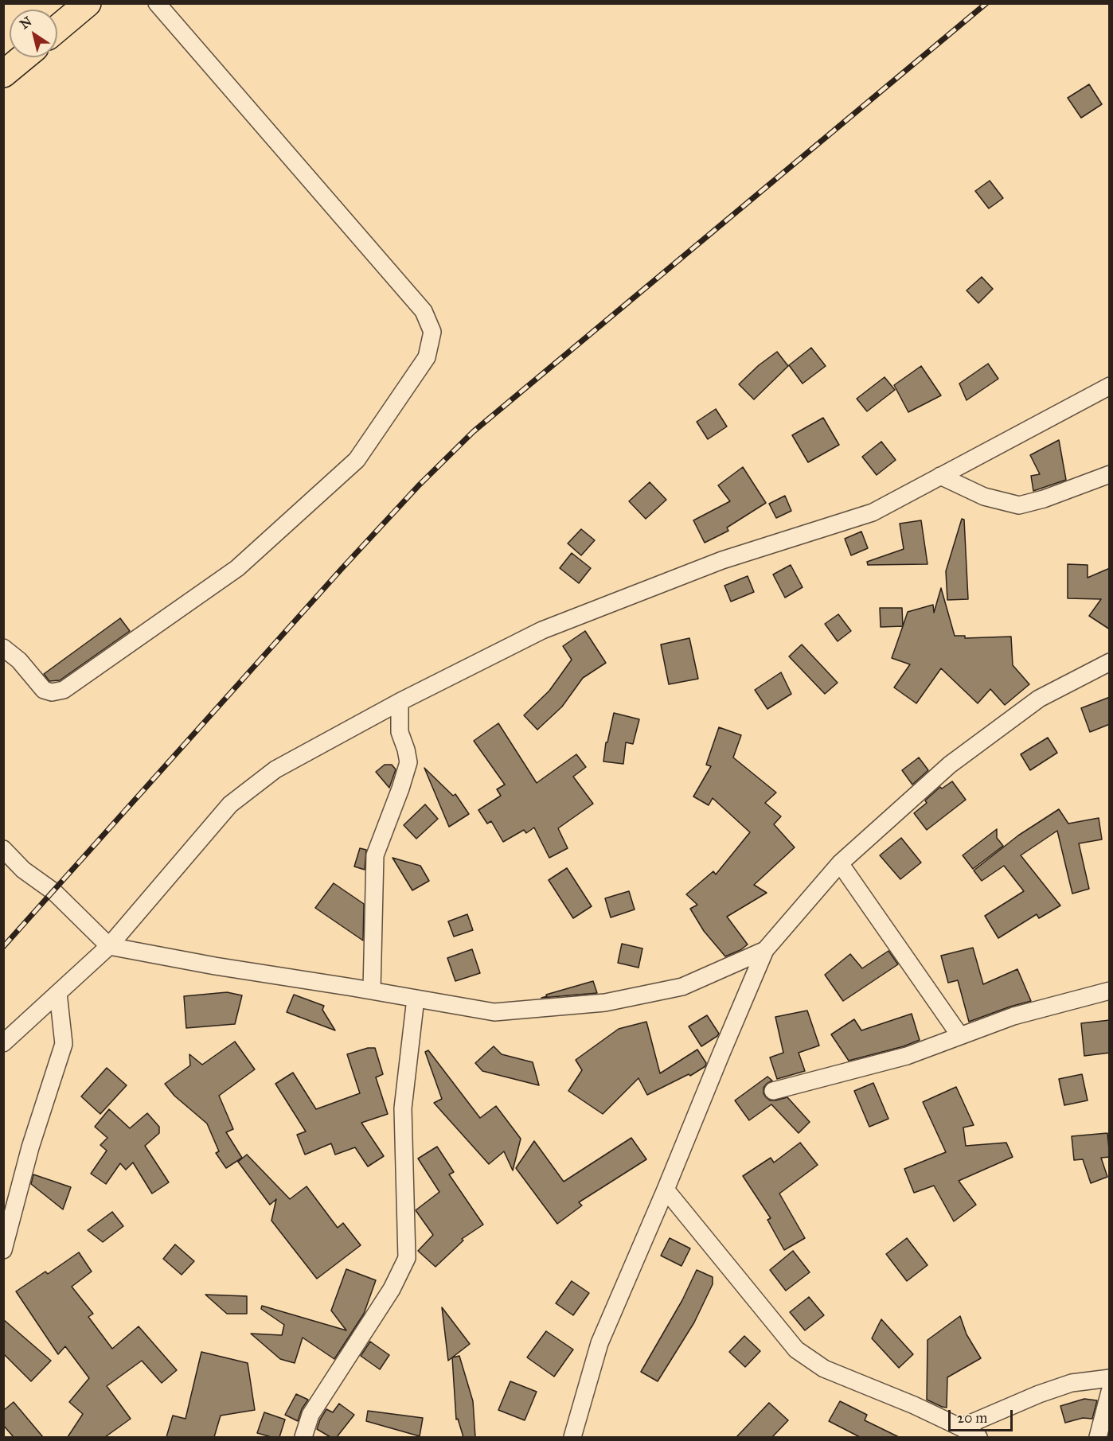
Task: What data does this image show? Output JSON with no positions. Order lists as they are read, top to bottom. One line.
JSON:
{"scale_bar":"20 m","north":"top left"}
